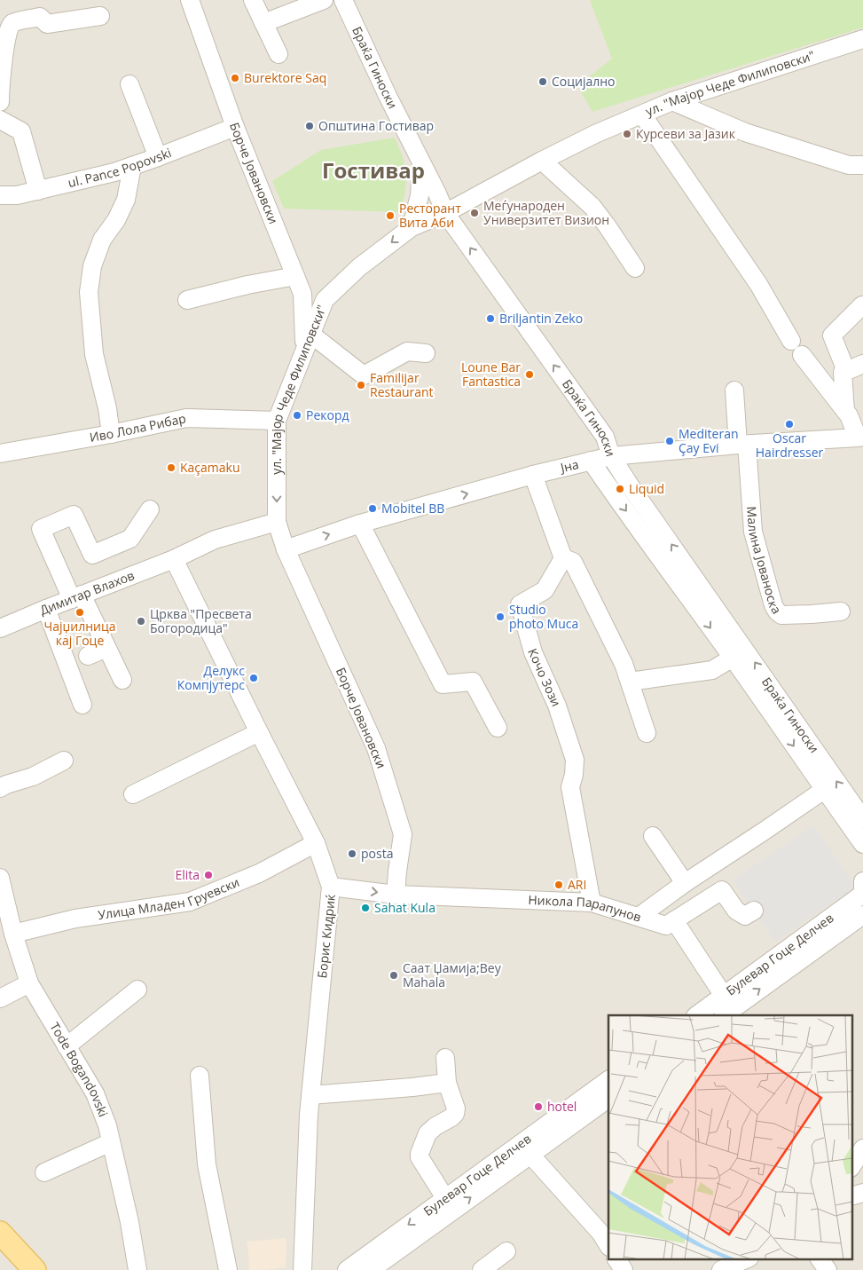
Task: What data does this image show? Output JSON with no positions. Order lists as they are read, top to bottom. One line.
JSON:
{"streets":{"street":["Браќа Гиноски","ул. \"Мајор Чеде Филиповски\"","ul. Pance Popovski","Борче Јовановски","Иво Лола Рибар","Јна","Малина Јованоска","Димитар Влахов","Кочо Зози","Улица Младен Груевски","Никола Парапунов","Борис Кидриќ","Булевар Гоце Делчев","Tode Bogandovski"]},"crossings":[["Браќа Гиноски","ул. \"Мајор Чеде Филиповски\""],["Браќа Гиноски","Јна"],["Браќа Гиноски","Никола Парапунов"],["ул. \"Мајор Чеде Филиповски\"","Борче Јовановски"],["ул. \"Мајор Чеде Филиповски\"","Иво Лола Рибар"],["ул. \"Мајор Чеде Филиповски\"","Јна"],["ул. \"Мајор Чеде Филиповски\"","Димитар Влахов"],["ul. Pance Popovski","Борче Јовановски"],["Борче Јовановски","Јна"],["Борче Јовановски","Никола Парапунов"],["Јна","Малина Јованоска"],["Димитар Влахов","Борис Кидриќ"],["Кочо Зози","Никола Парапунов"],["Улица Младен Груевски","Борис Кидриќ"],["Улица Младен Груевски","Tode Bogandovski"],["Никола Парапунов","Борис Кидриќ"]],"one_way":["Јна"],"districts":["Гостивар"],"places":["Burektore Saq","Социјално","Општина Гостивар","Курсеви за Јазик","Меѓународен Универзитет Визион","Ресторант Вита Аби","Briljantin Zeko","Loune Bar Fantastica","Familijar Restaurant","Рекорд","Oscar Hairdresser","Mediteran Çay Evi","Kaçamaku","Liquid","Mobitel BB","Чајџилница кај Гоце","Studio photo Muca","Црква \"Пресвета Богородица\"","Делукс Компјутерс","posta","Elita","ARI","Sahat Kula","Саат Џамија;Bey Mahala","hotel"]}
